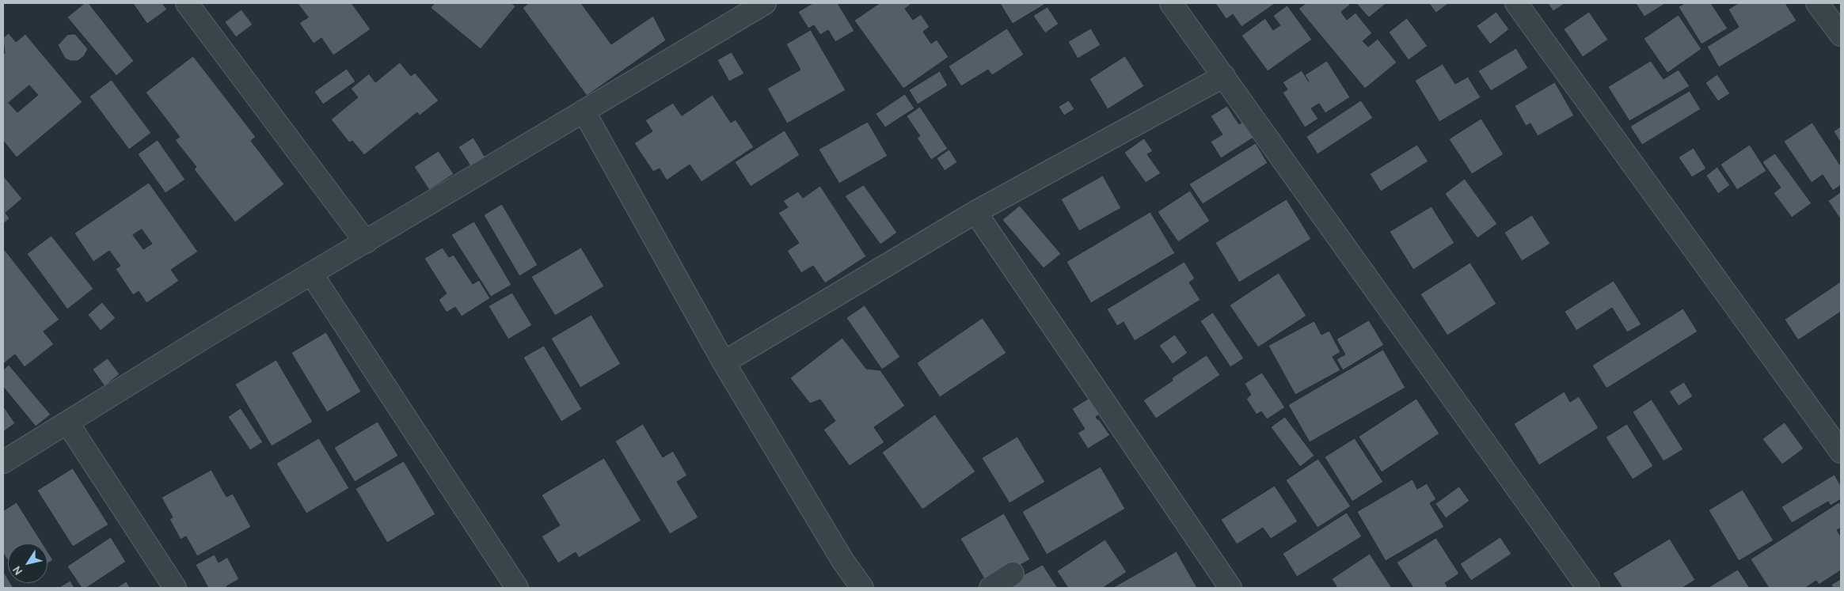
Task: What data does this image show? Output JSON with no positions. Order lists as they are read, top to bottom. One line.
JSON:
{"north":"bottom left"}
